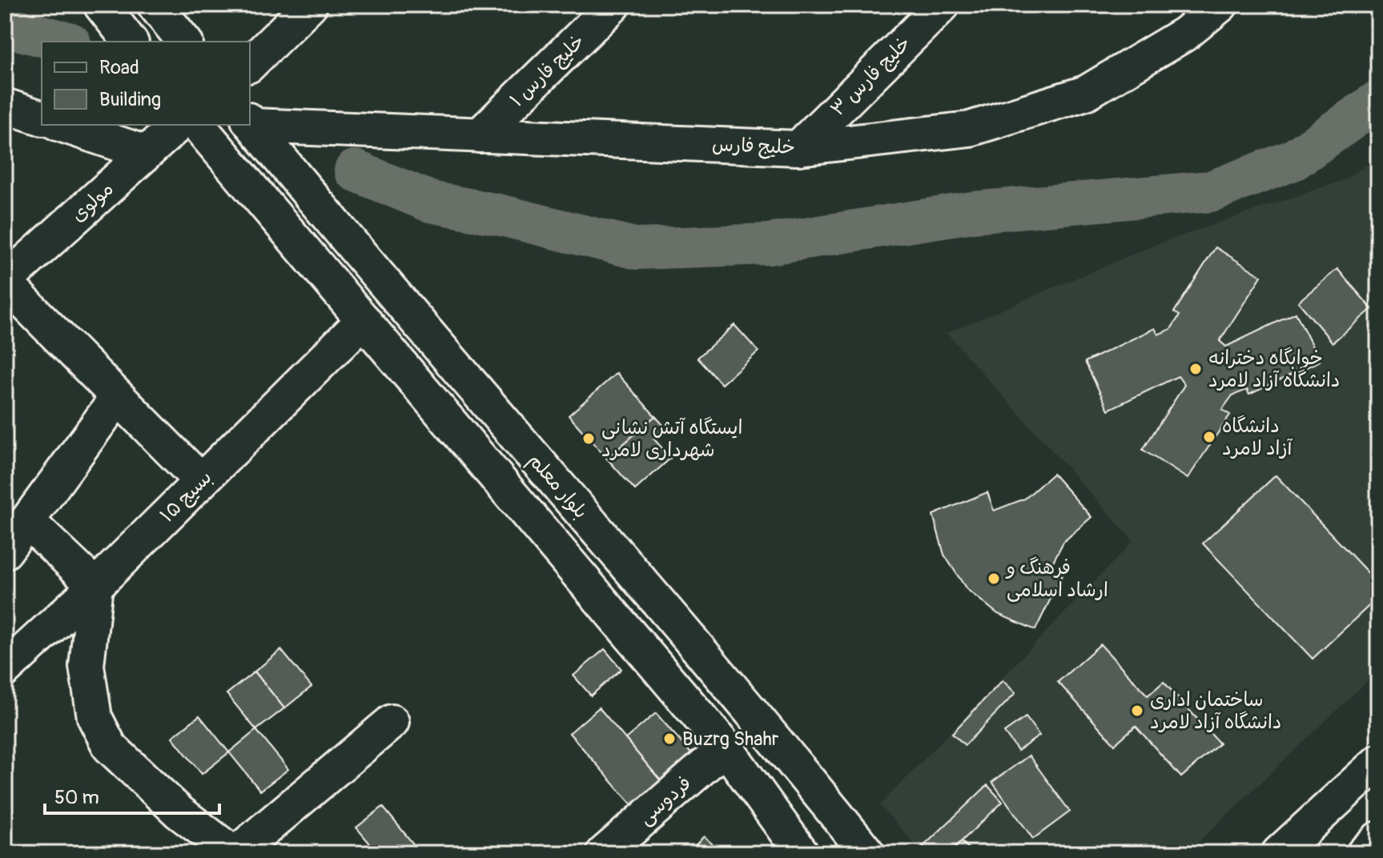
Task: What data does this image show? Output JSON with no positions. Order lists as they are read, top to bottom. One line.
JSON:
{"streets":{"street":["خلیج فارس ۱","خلیج فارس ۳","خلیج فارس","مولوی","بلوار معلم","بسیج ۱۵","فردوسی"]},"crossings":[["خلیج فارس ۱","خلیج فارس"],["خلیج فارس ۳","خلیج فارس"],["خلیج فارس","بلوار معلم"]],"places":["خوابگاه دخترانه دانشگاه آزاد لامرد","دانشگاه آزاد لامرد","ایستگاه آتش نشانی شهرداری لامرد","فرهنگ و ارشاد اسلامی","ساختمان اداری دانشگاه آزاد لامرد","Buzrg Shahr"],"legend":["Road","Building"],"scale_bar":"50 m"}
